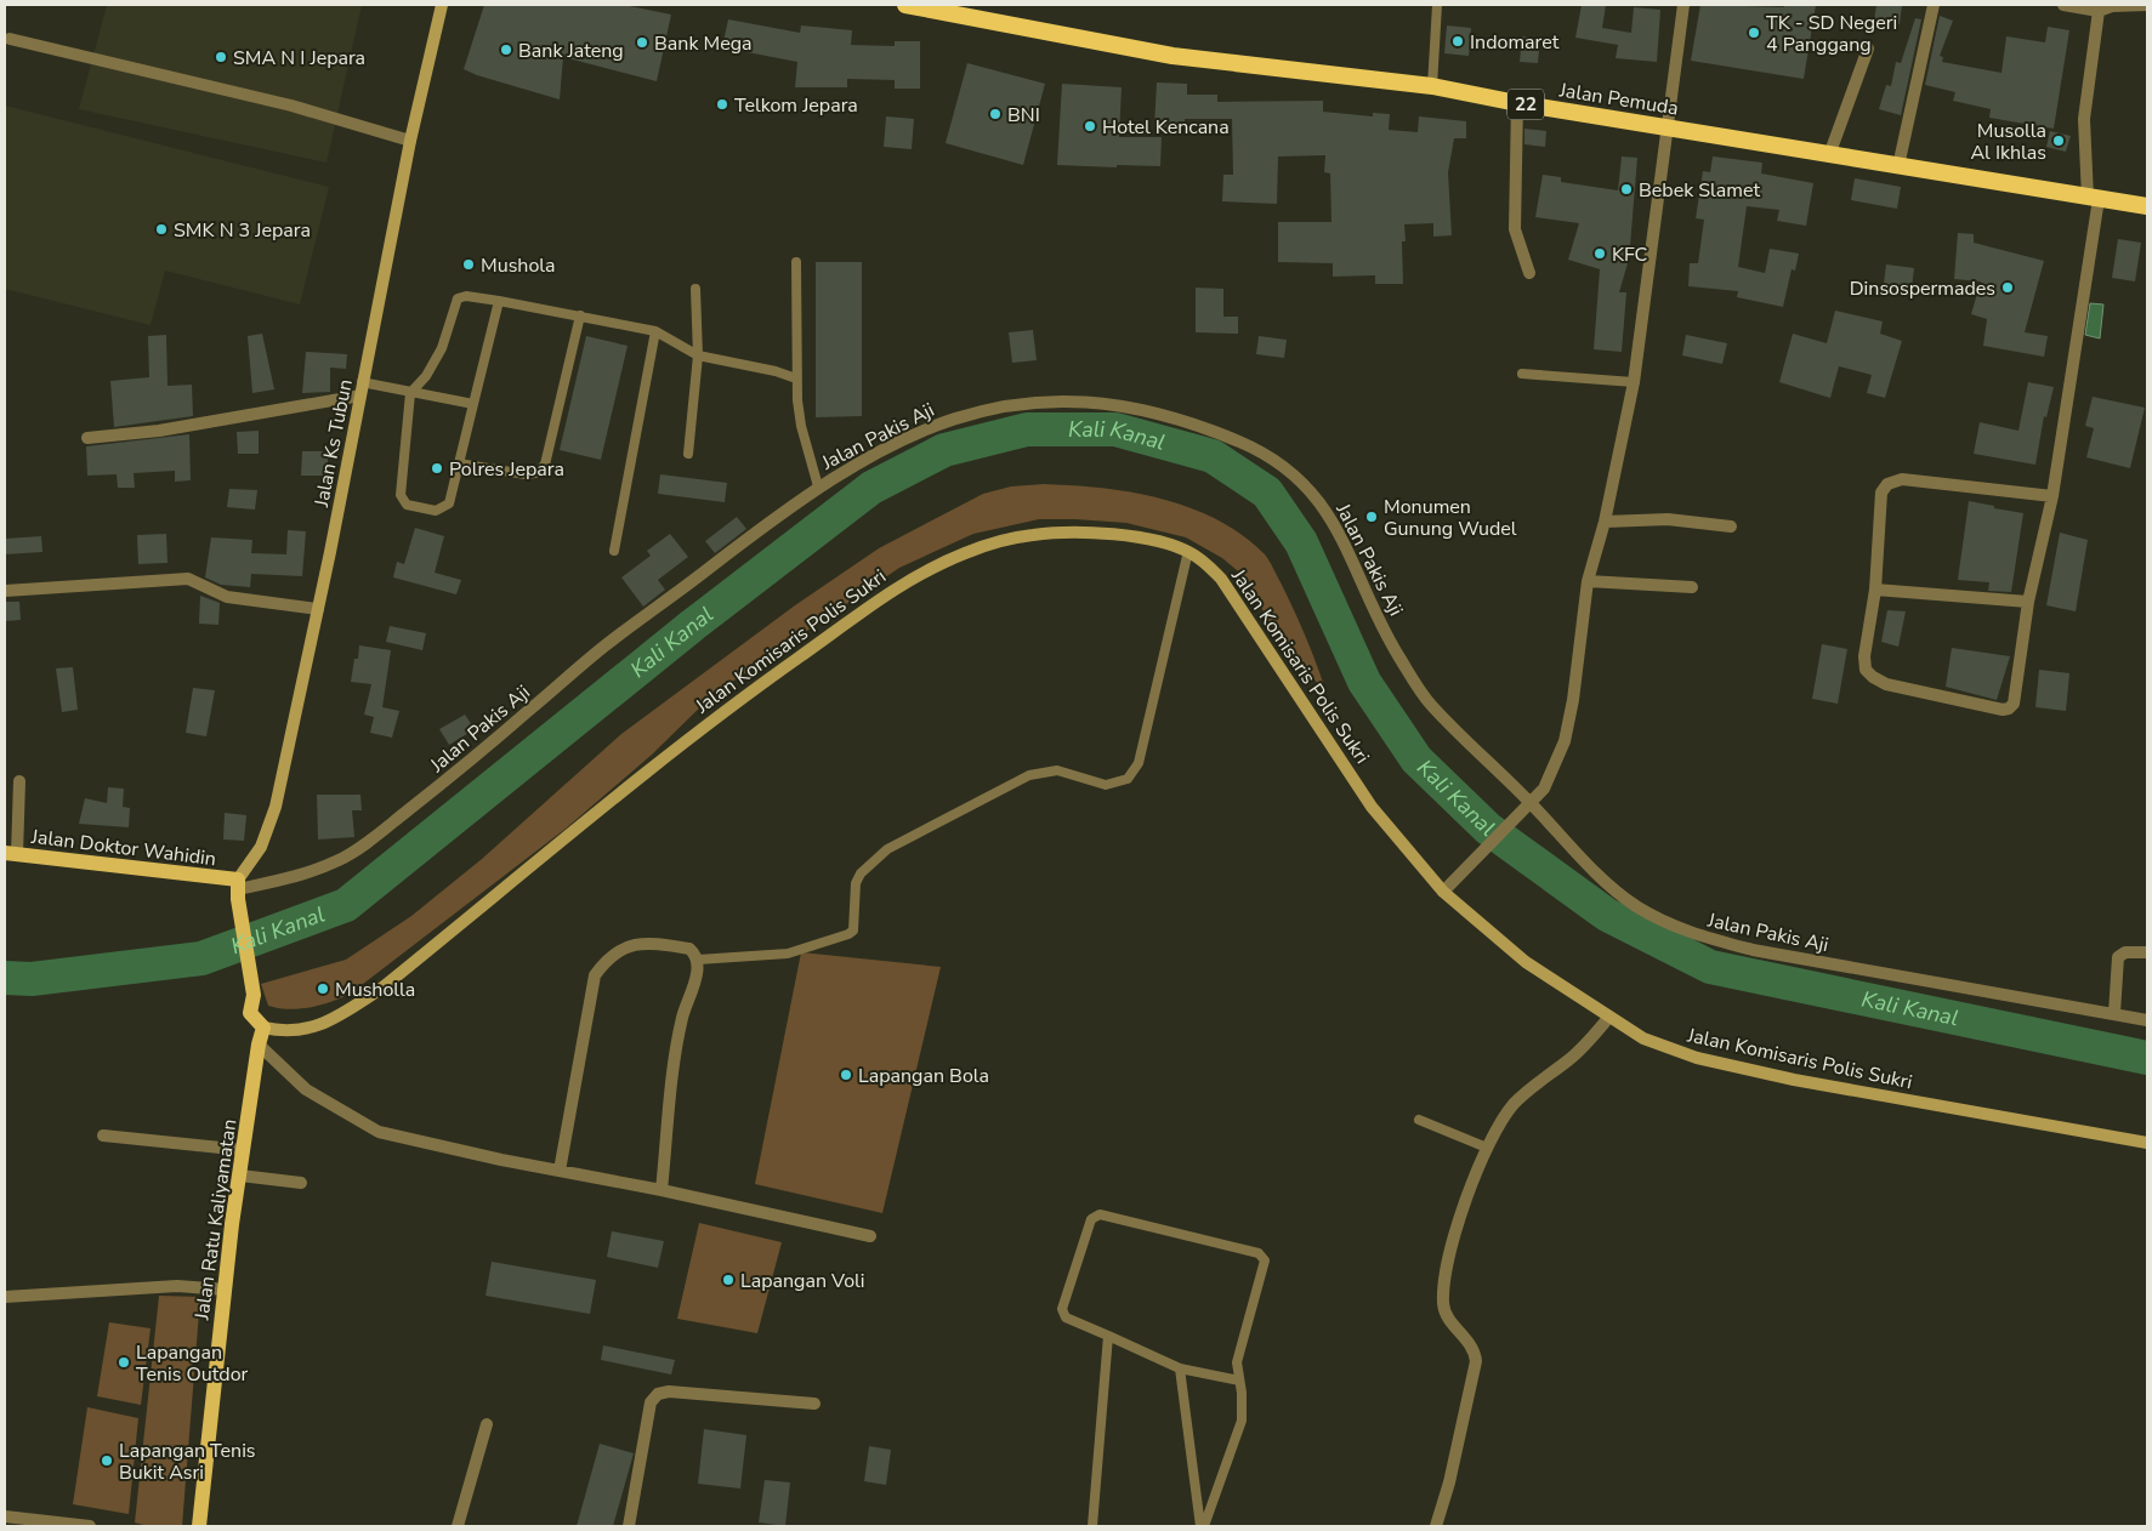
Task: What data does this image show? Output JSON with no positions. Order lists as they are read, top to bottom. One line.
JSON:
{"streets":{"highway":["Jalan Pemuda","22"],"main road":["Jalan Ks Tubun","Jalan Komisaris Polis Sukri","Jalan Doktor Wahidin","Jalan Ratu Kaliyamatan"],"street":["Jalan Pakis Aji"]},"crossings":[["Jalan Pakis Aji","Jalan Ks Tubun"],["Jalan Pakis Aji","Jalan Doktor Wahidin"],["Jalan Ks Tubun","Jalan Doktor Wahidin"],["Jalan Komisaris Polis Sukri","Jalan Ratu Kaliyamatan"]],"water":["Kali Kanal"],"places":["TK - SD Negeri 4 Panggang","Indomaret","Bank Mega","Bank Jateng","SMA N I Jepara","Telkom Jepara","BNI","Hotel Kencana","Musolla Al Ikhlas","Bebek Slamet","SMK N 3 Jepara","KFC","Mushola","Dinsospermades","Polres Jepara","Monumen Gunung Wudel","Musholla","Lapangan Bola","Lapangan Voli","Lapangan Tenis Outdor","Lapangan Tenis Bukit Asri"]}
